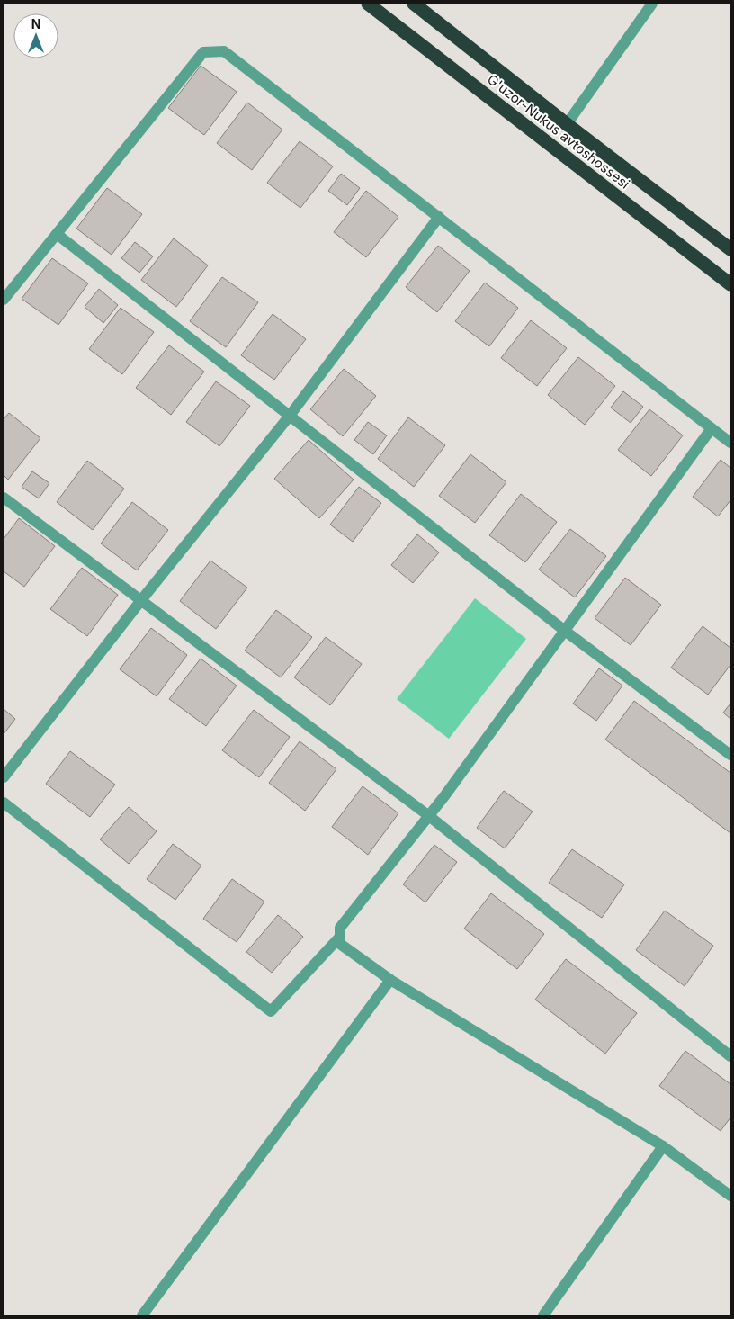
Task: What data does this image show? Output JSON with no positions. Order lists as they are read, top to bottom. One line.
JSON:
{"streets":{"highway":["G'uzor-Nukus avtoshossesi"]},"north":"top"}
